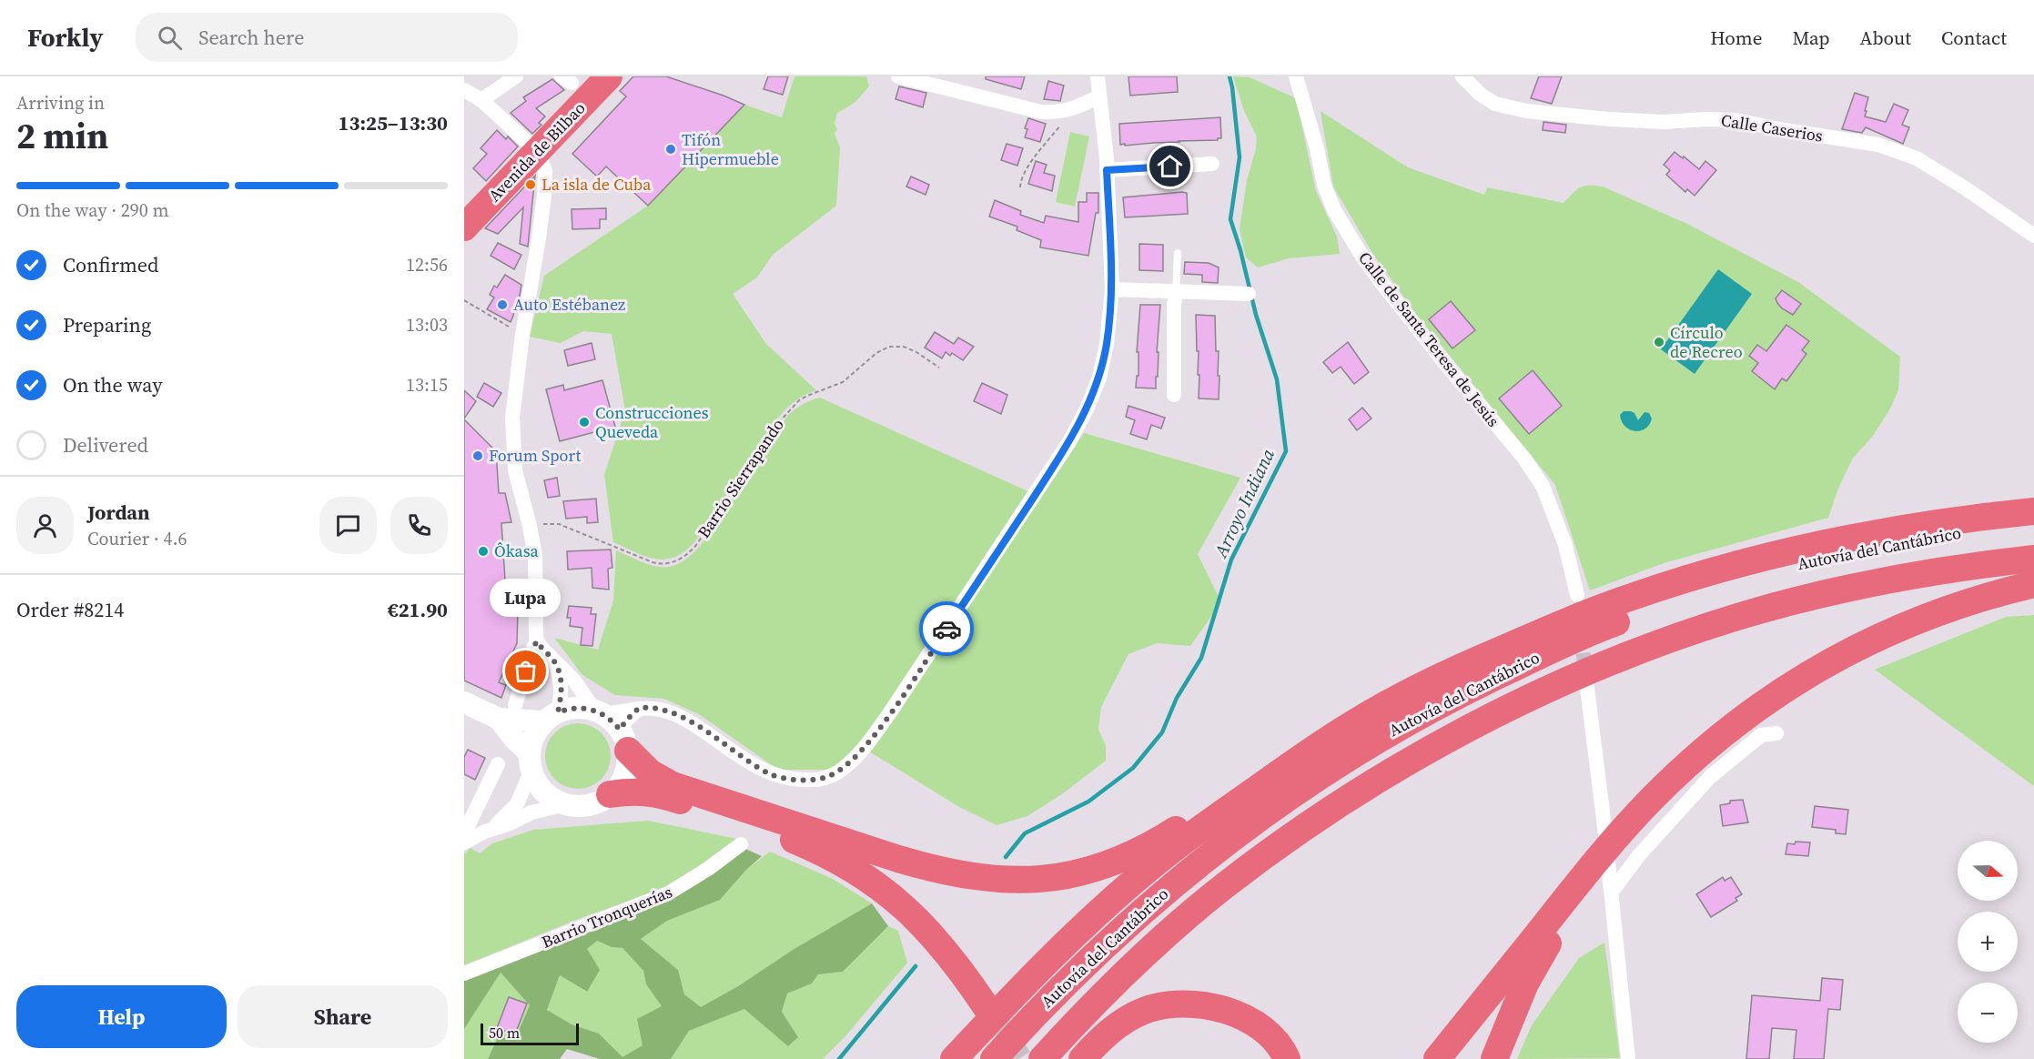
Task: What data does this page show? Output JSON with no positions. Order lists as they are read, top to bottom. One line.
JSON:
{"streets":{"highway":["Avenida de Bilbao","Autovía del Cantábrico"],"street":["Calle Caserios","Calle de Santa Teresa de Jesús","Barrio Tronquerías"],"path":["Barrio Sierrapando"]},"crossings":[["Calle de Santa Teresa de Jesús","Autovía del Cantábrico"]],"water":["Arroyo Indiana"],"places":["Tifón Hipermueble","La isla de Cuba","Auto Estébanez","Círculo de Recreo","Construcciones Queveda","Forum Sport","Ôkasa","Lupa"],"scale_bar":"50 m","north":"right","page":{"header":"Forkly","search":"Search here","nav":["Home","Map","About","Contact"],"heading":["2 min","Arriving in","13:25–13:30"],"panel":["Jordan","Courier · 4.6","Order #8214","€21.90"],"bar":"On the way · 290 m","list":[["Confirmed","12:56"],["Preparing","13:03"],["On the way","13:15"],"Delivered"],"bubble":"Lupa","map_buttons":["+","−"],"buttons":["Help","Share"],"scale":"50 m"}}
